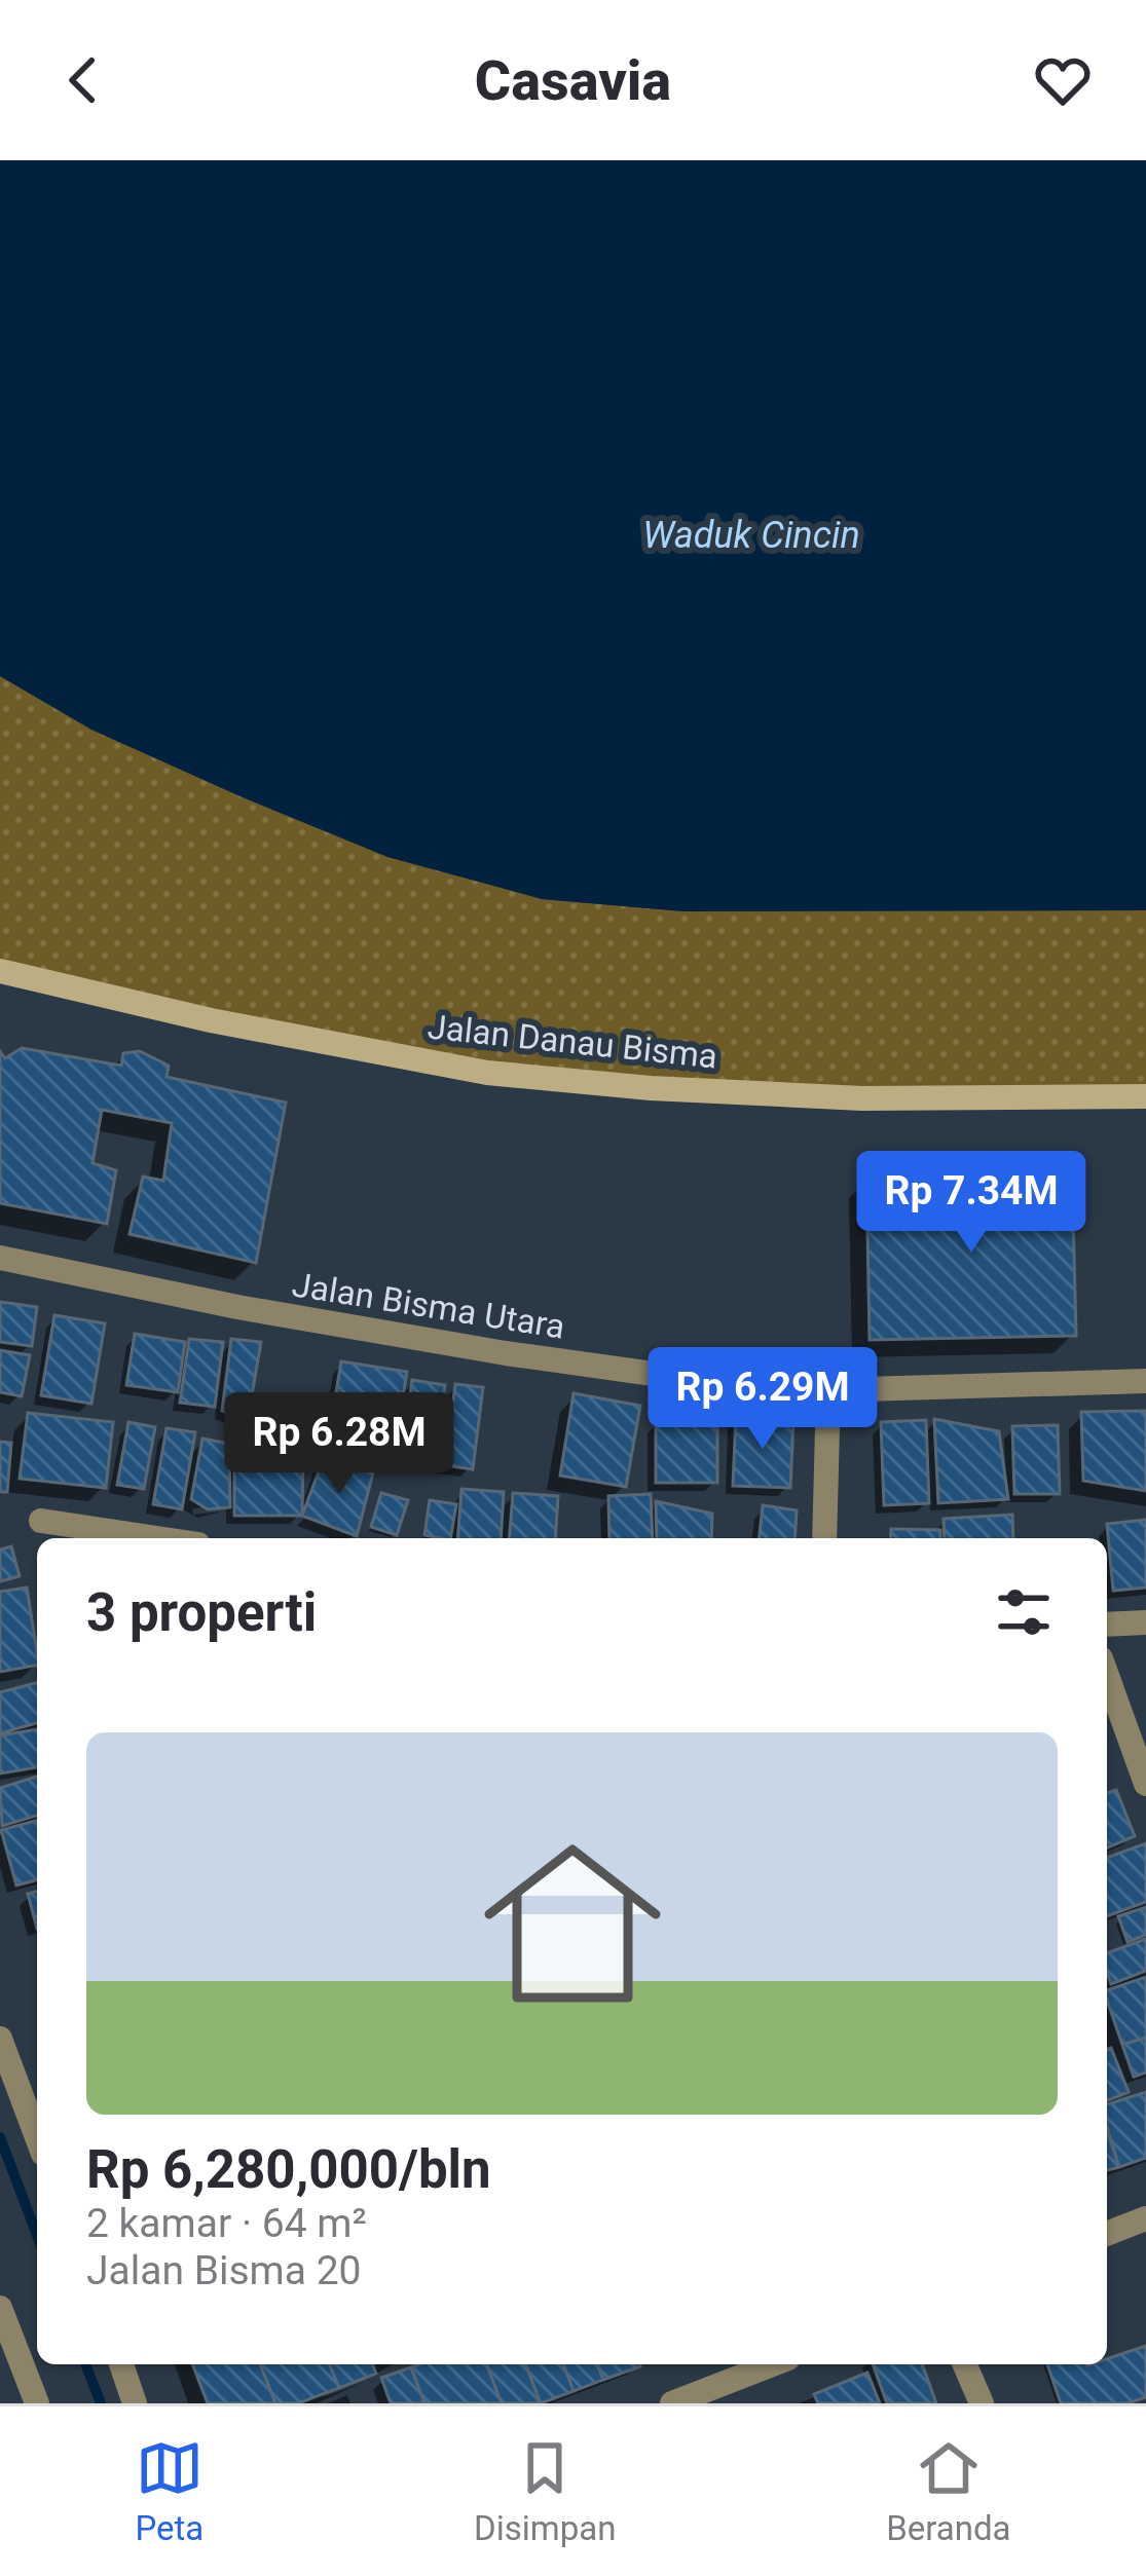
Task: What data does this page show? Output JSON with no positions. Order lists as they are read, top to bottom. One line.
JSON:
{"streets":{"street":["Jalan Danau Bisma","Jalan Bisma Utara"]},"water":["Waduk Cincin"],"page":{"header":"Casavia","price":["Rp 7.34M","Rp 6.29M","Rp 6.28M"],"heading":"3 properti","list":[{"name":"Rp 6,280,000/bln","note":"2 kamar · 64 m² · Jalan Bisma 20"}],"tabs":["Peta","Disimpan","Beranda"]}}
